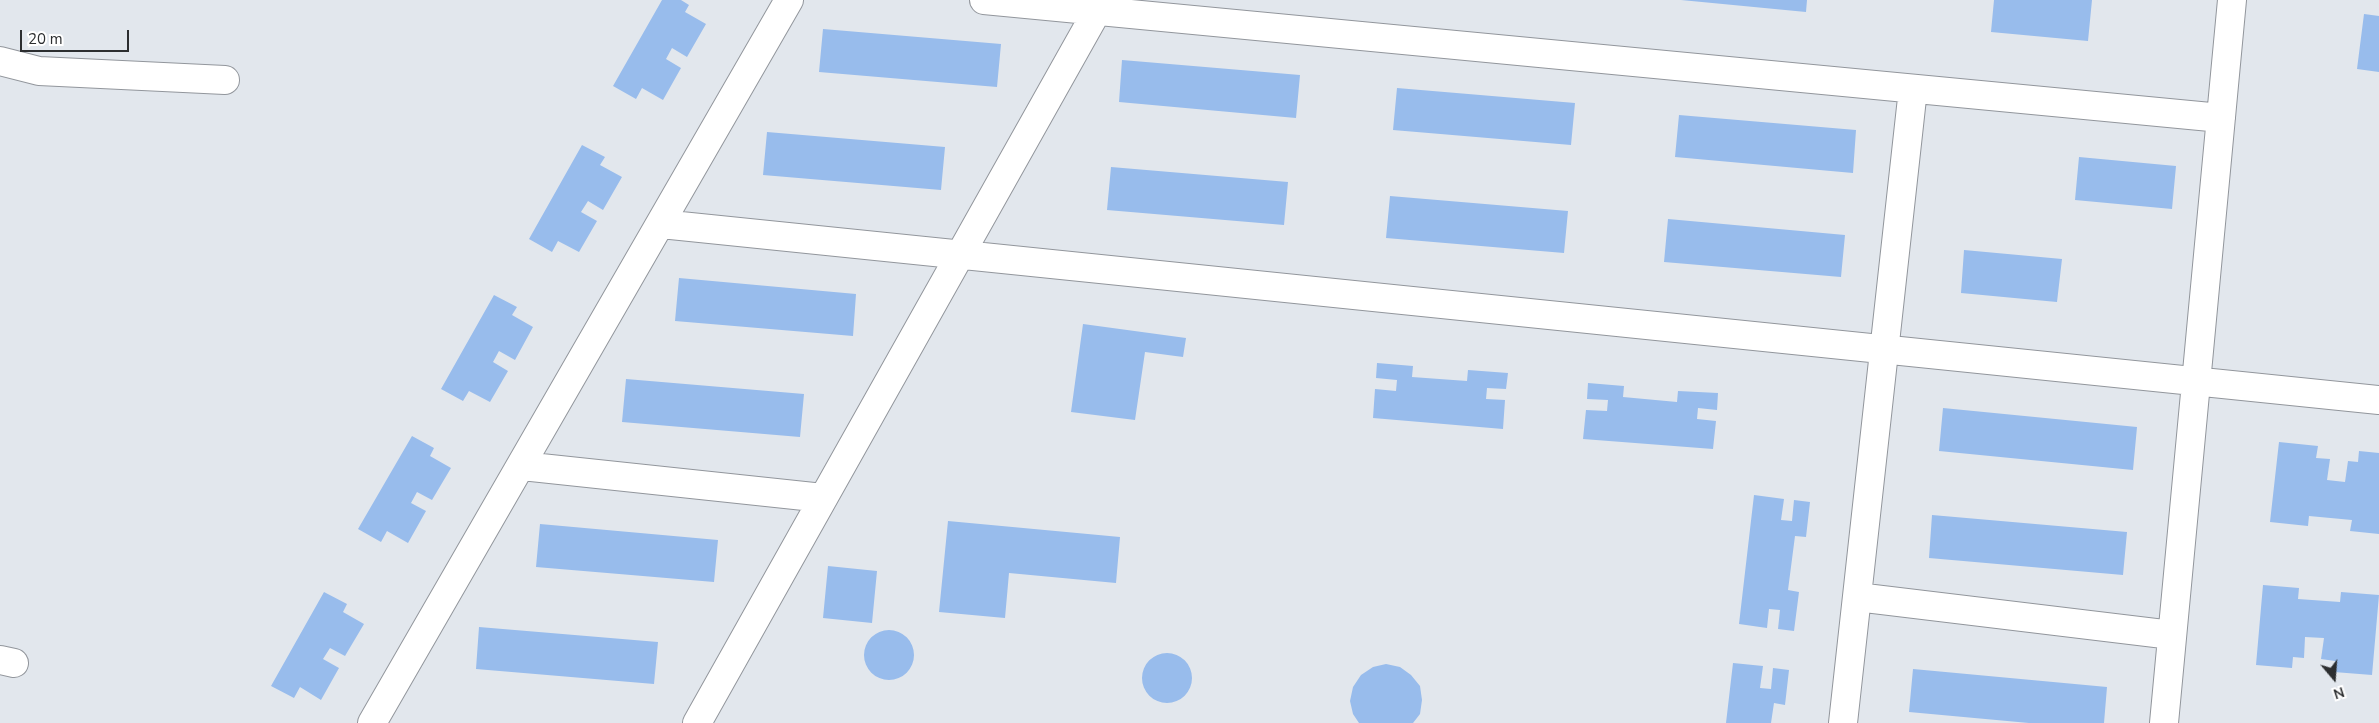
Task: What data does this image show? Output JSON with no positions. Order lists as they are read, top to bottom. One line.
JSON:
{"scale_bar":"20 m","north":"bottom"}
